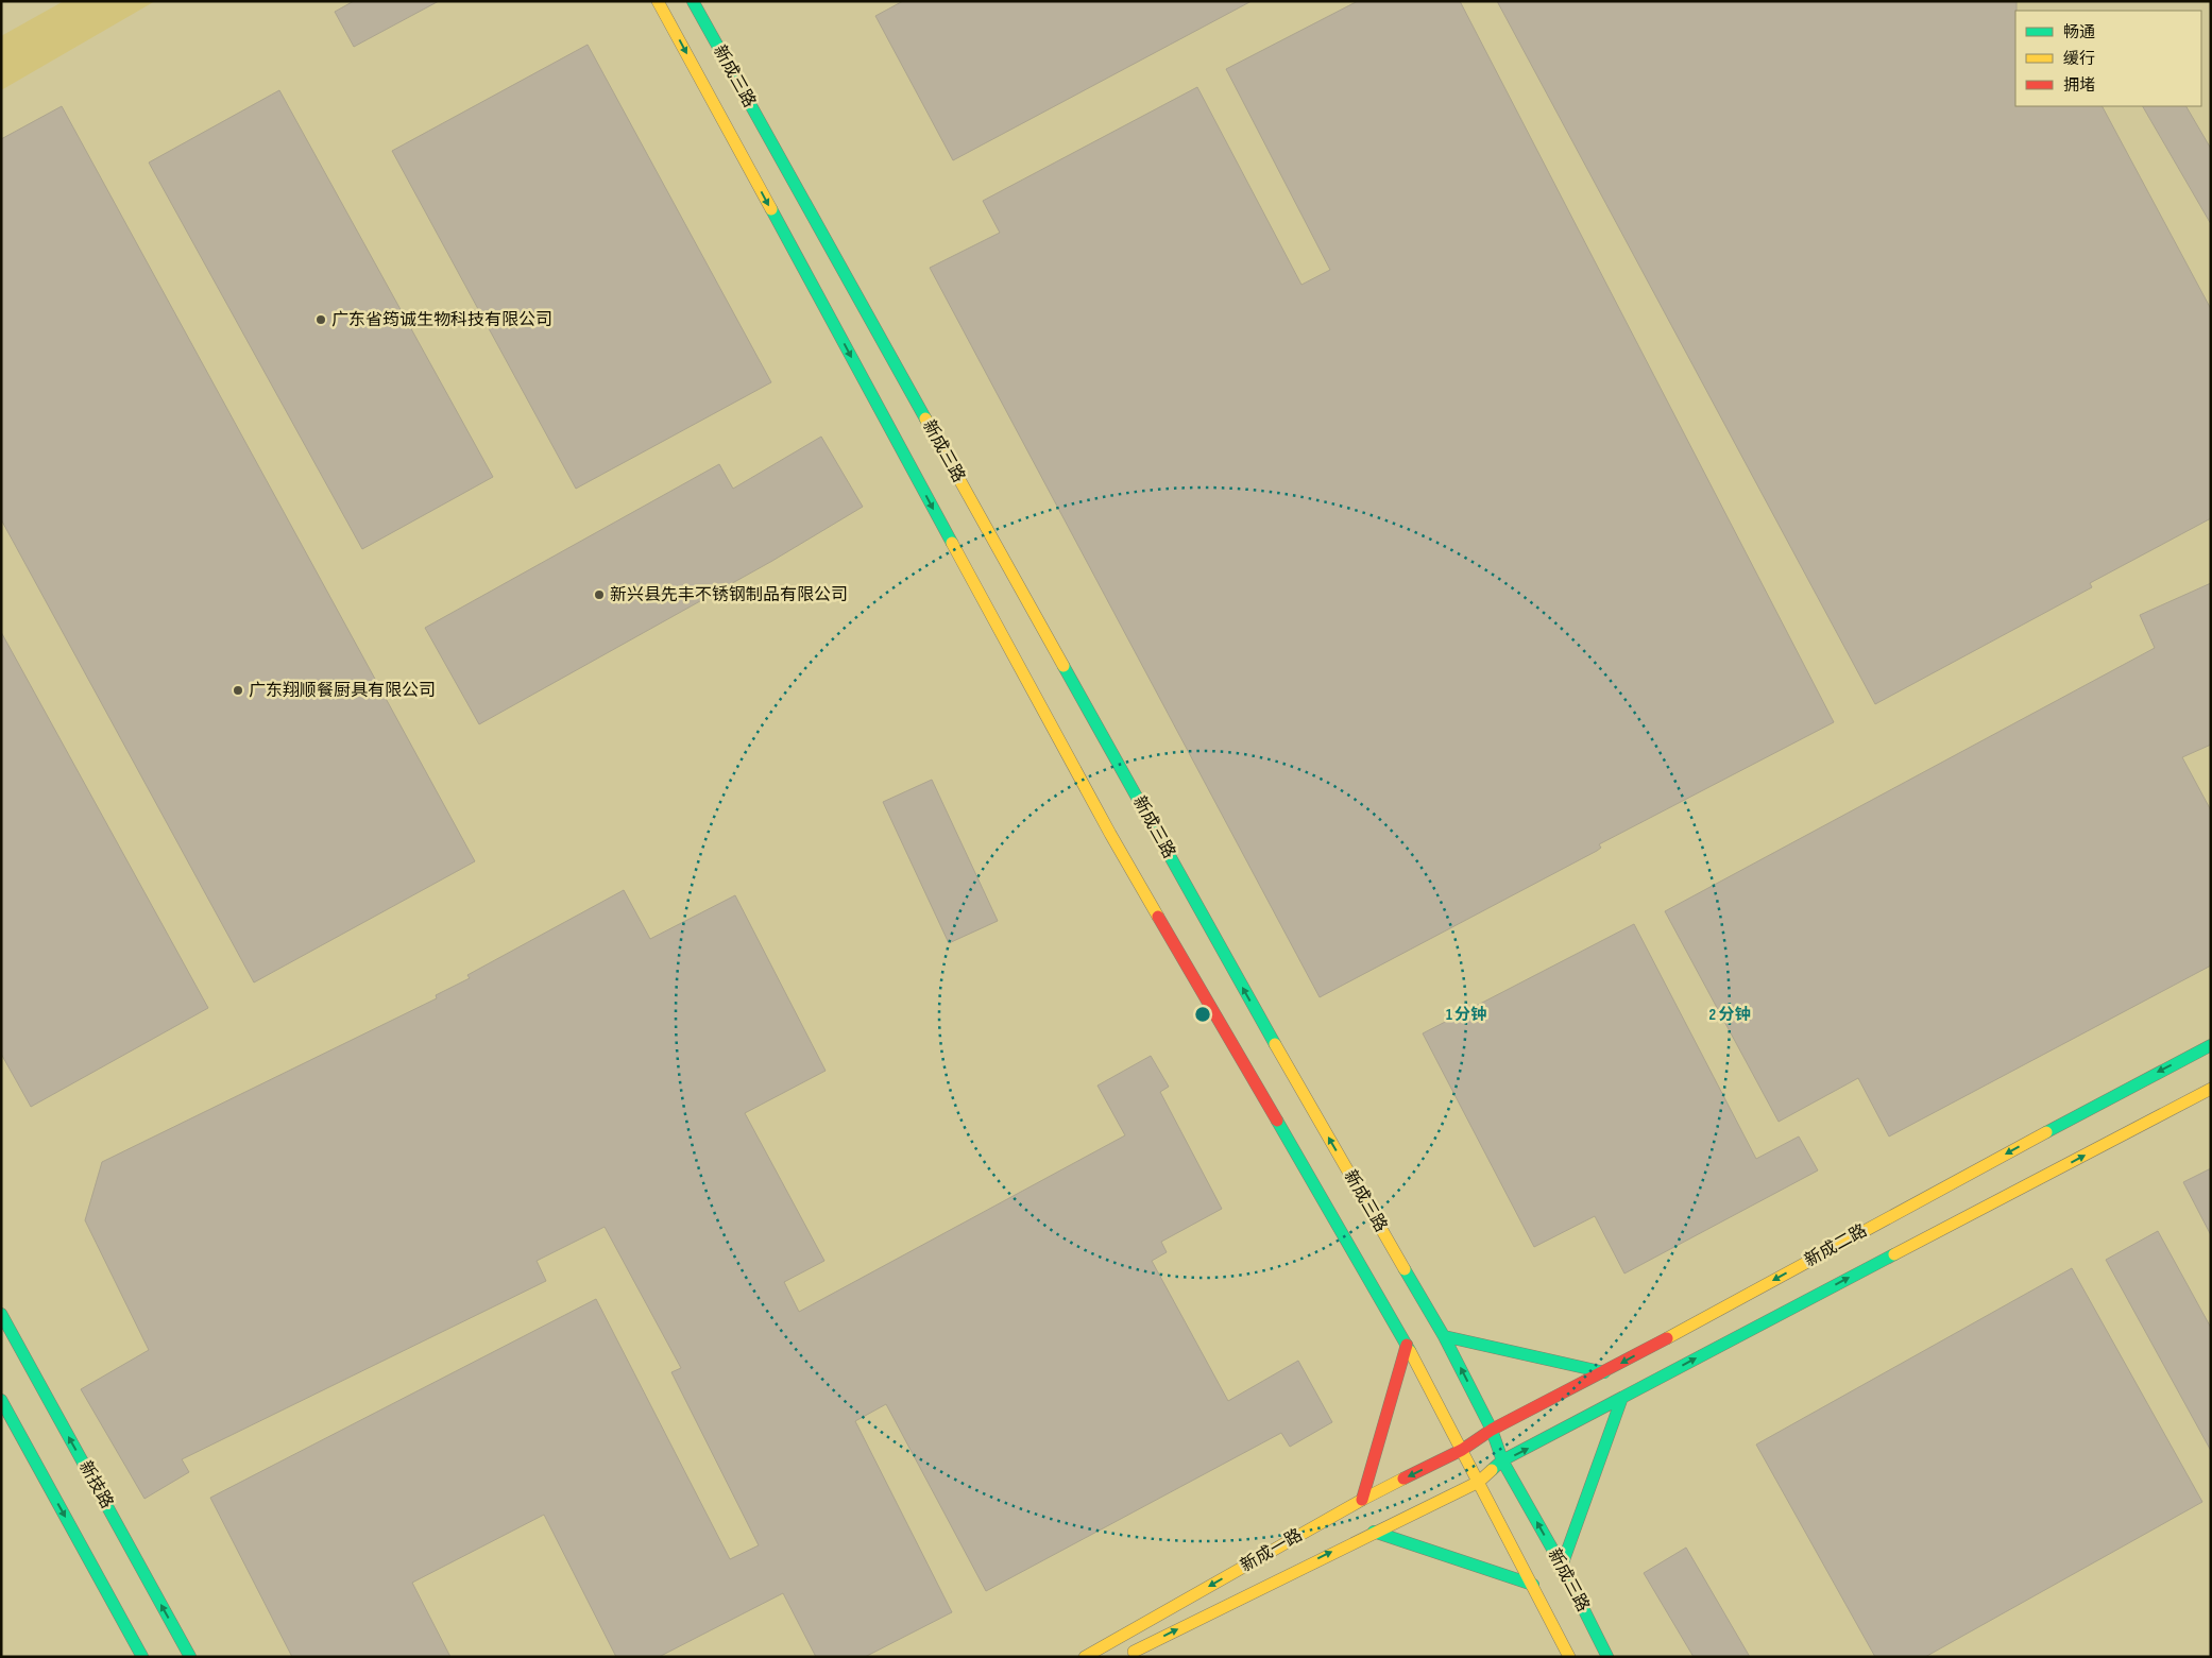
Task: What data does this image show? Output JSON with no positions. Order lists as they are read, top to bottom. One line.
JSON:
{"streets":{"street":["新成三路","新成二路","新技路","新成一路"]},"crossings":[["新成三路","新成二路"],["新成三路","新成一路"],["新成二路","新成一路"]],"places":["广东省筠诚生物科技有限公司","新兴县先丰不锈钢制品有限公司","广东翔顺餐厨具有限公司"],"legend":["畅通","缓行","拥堵"],"rings":["1 分钟","2 分钟"]}
